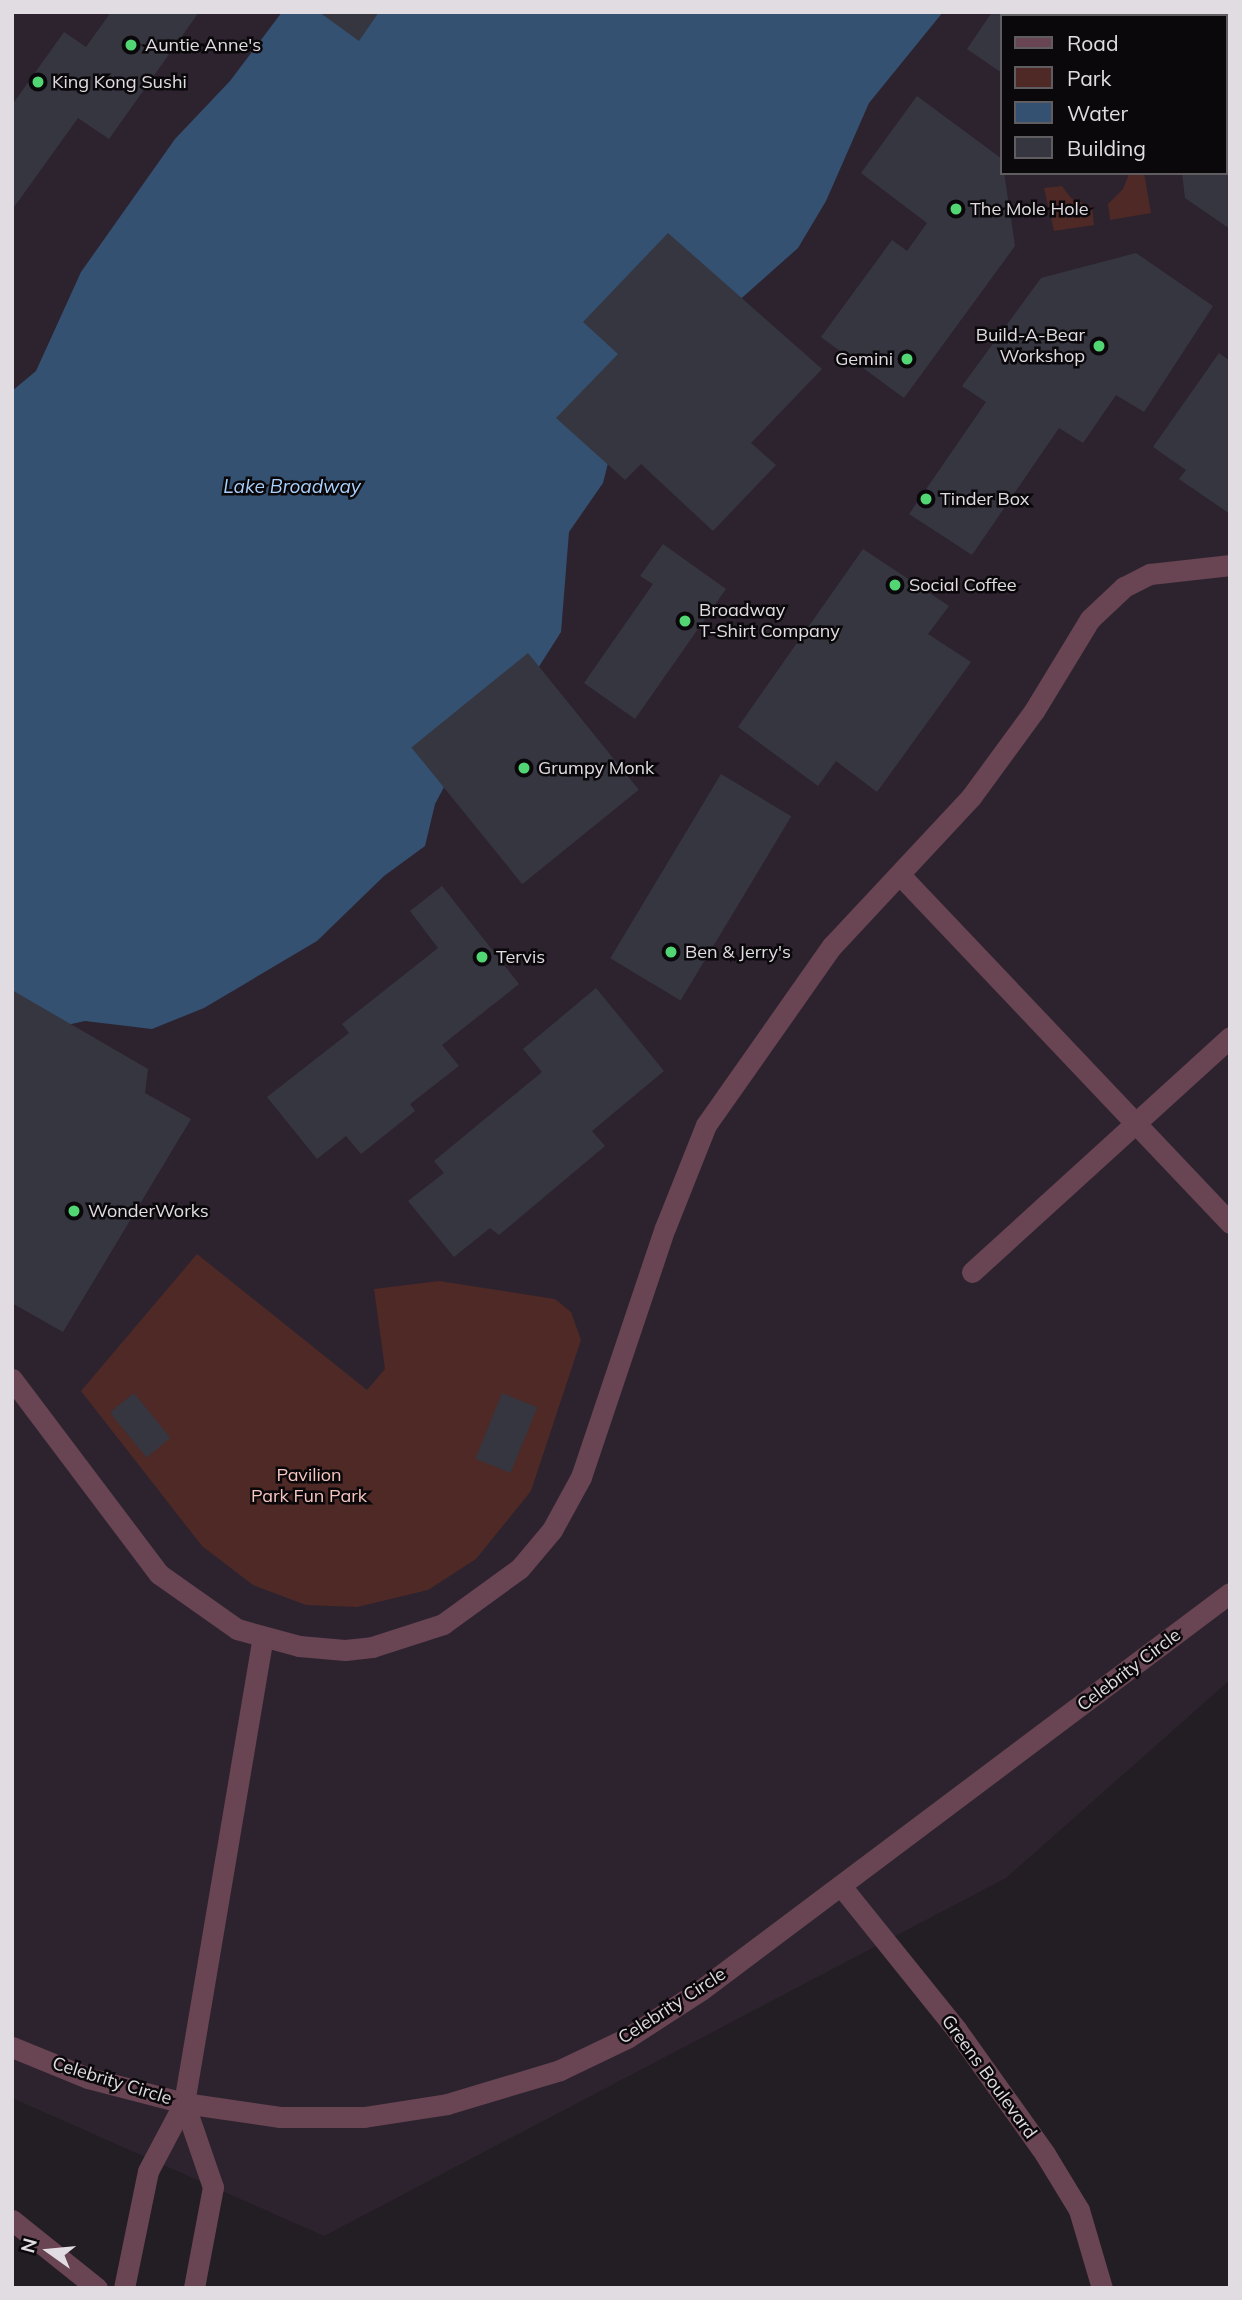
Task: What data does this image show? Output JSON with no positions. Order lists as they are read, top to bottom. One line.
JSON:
{"streets":{"street":["Celebrity Circle","Greens Boulevard"]},"crossings":[["Celebrity Circle","Greens Boulevard"]],"water":["Lake Broadway"],"parks":["Pavilion Park Fun Park"],"places":["Auntie Anne's","King Kong Sushi","The Mole Hole","Build-A-Bear Workshop","Gemini","Tinder Box","Social Coffee","Broadway T-Shirt Company","Grumpy Monk","Ben & Jerry's","Tervis","WonderWorks"],"legend":["Road","Park","Water","Building"],"north":"left"}
